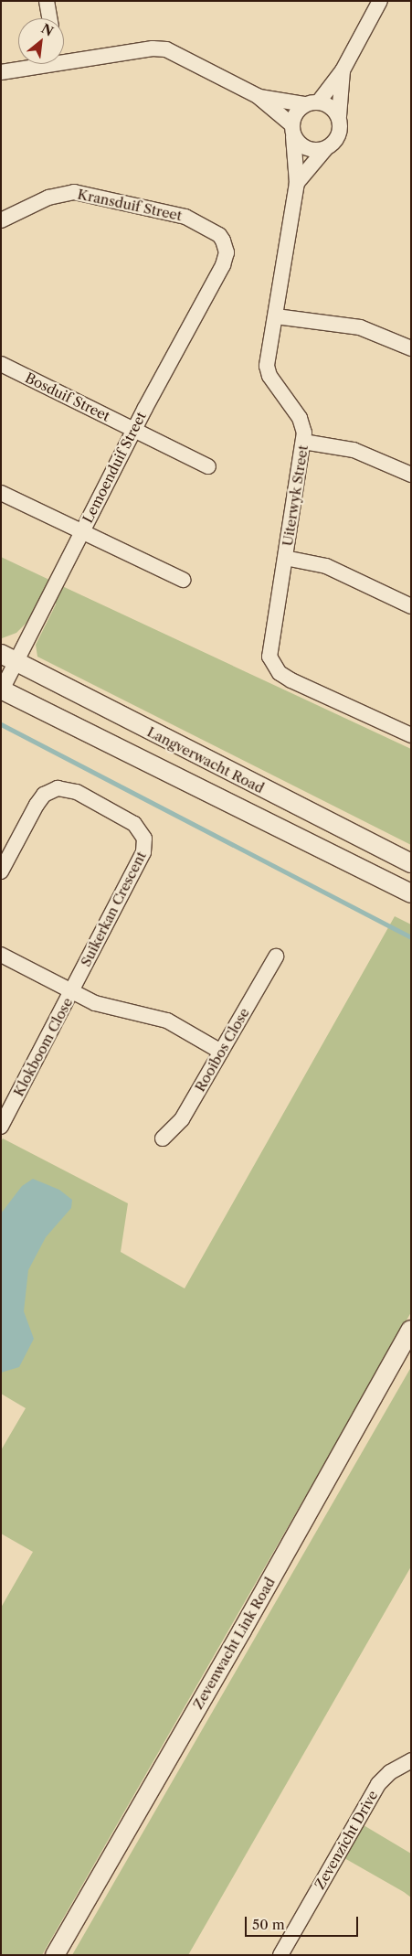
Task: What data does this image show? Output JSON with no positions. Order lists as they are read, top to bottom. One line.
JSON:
{"streets":{"street":["Kransduif Street","Bosduif Street","Lemoenduif Street","Uiterwyk Street","Langverwacht Road","Suikerkan Crescent","Klokboom Close","Rooibos Close","Zevenwacht Link Road","Zevenzicht Drive"]},"crossings":[["Kransduif Street","Lemoenduif Street"],["Bosduif Street","Lemoenduif Street"],["Lemoenduif Street","Langverwacht Road"],["Suikerkan Crescent","Klokboom Close"]],"scale_bar":"50 m","north":"top right"}
